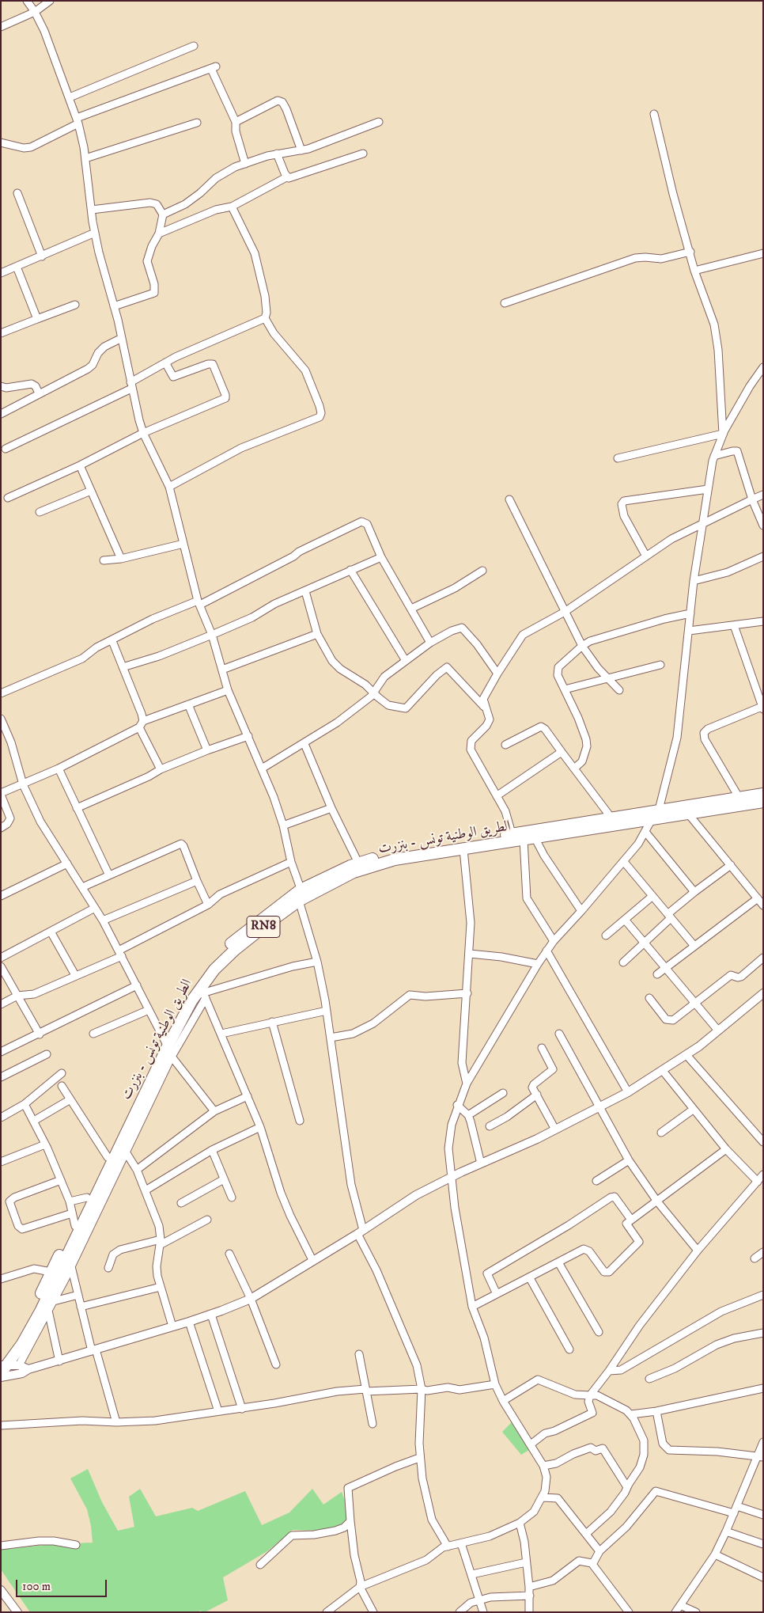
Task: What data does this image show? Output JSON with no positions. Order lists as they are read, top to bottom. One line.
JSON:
{"streets":{"main road":["الطريق الوطنية تونس - بنزرت","RN8"]},"scale_bar":"100 m"}
